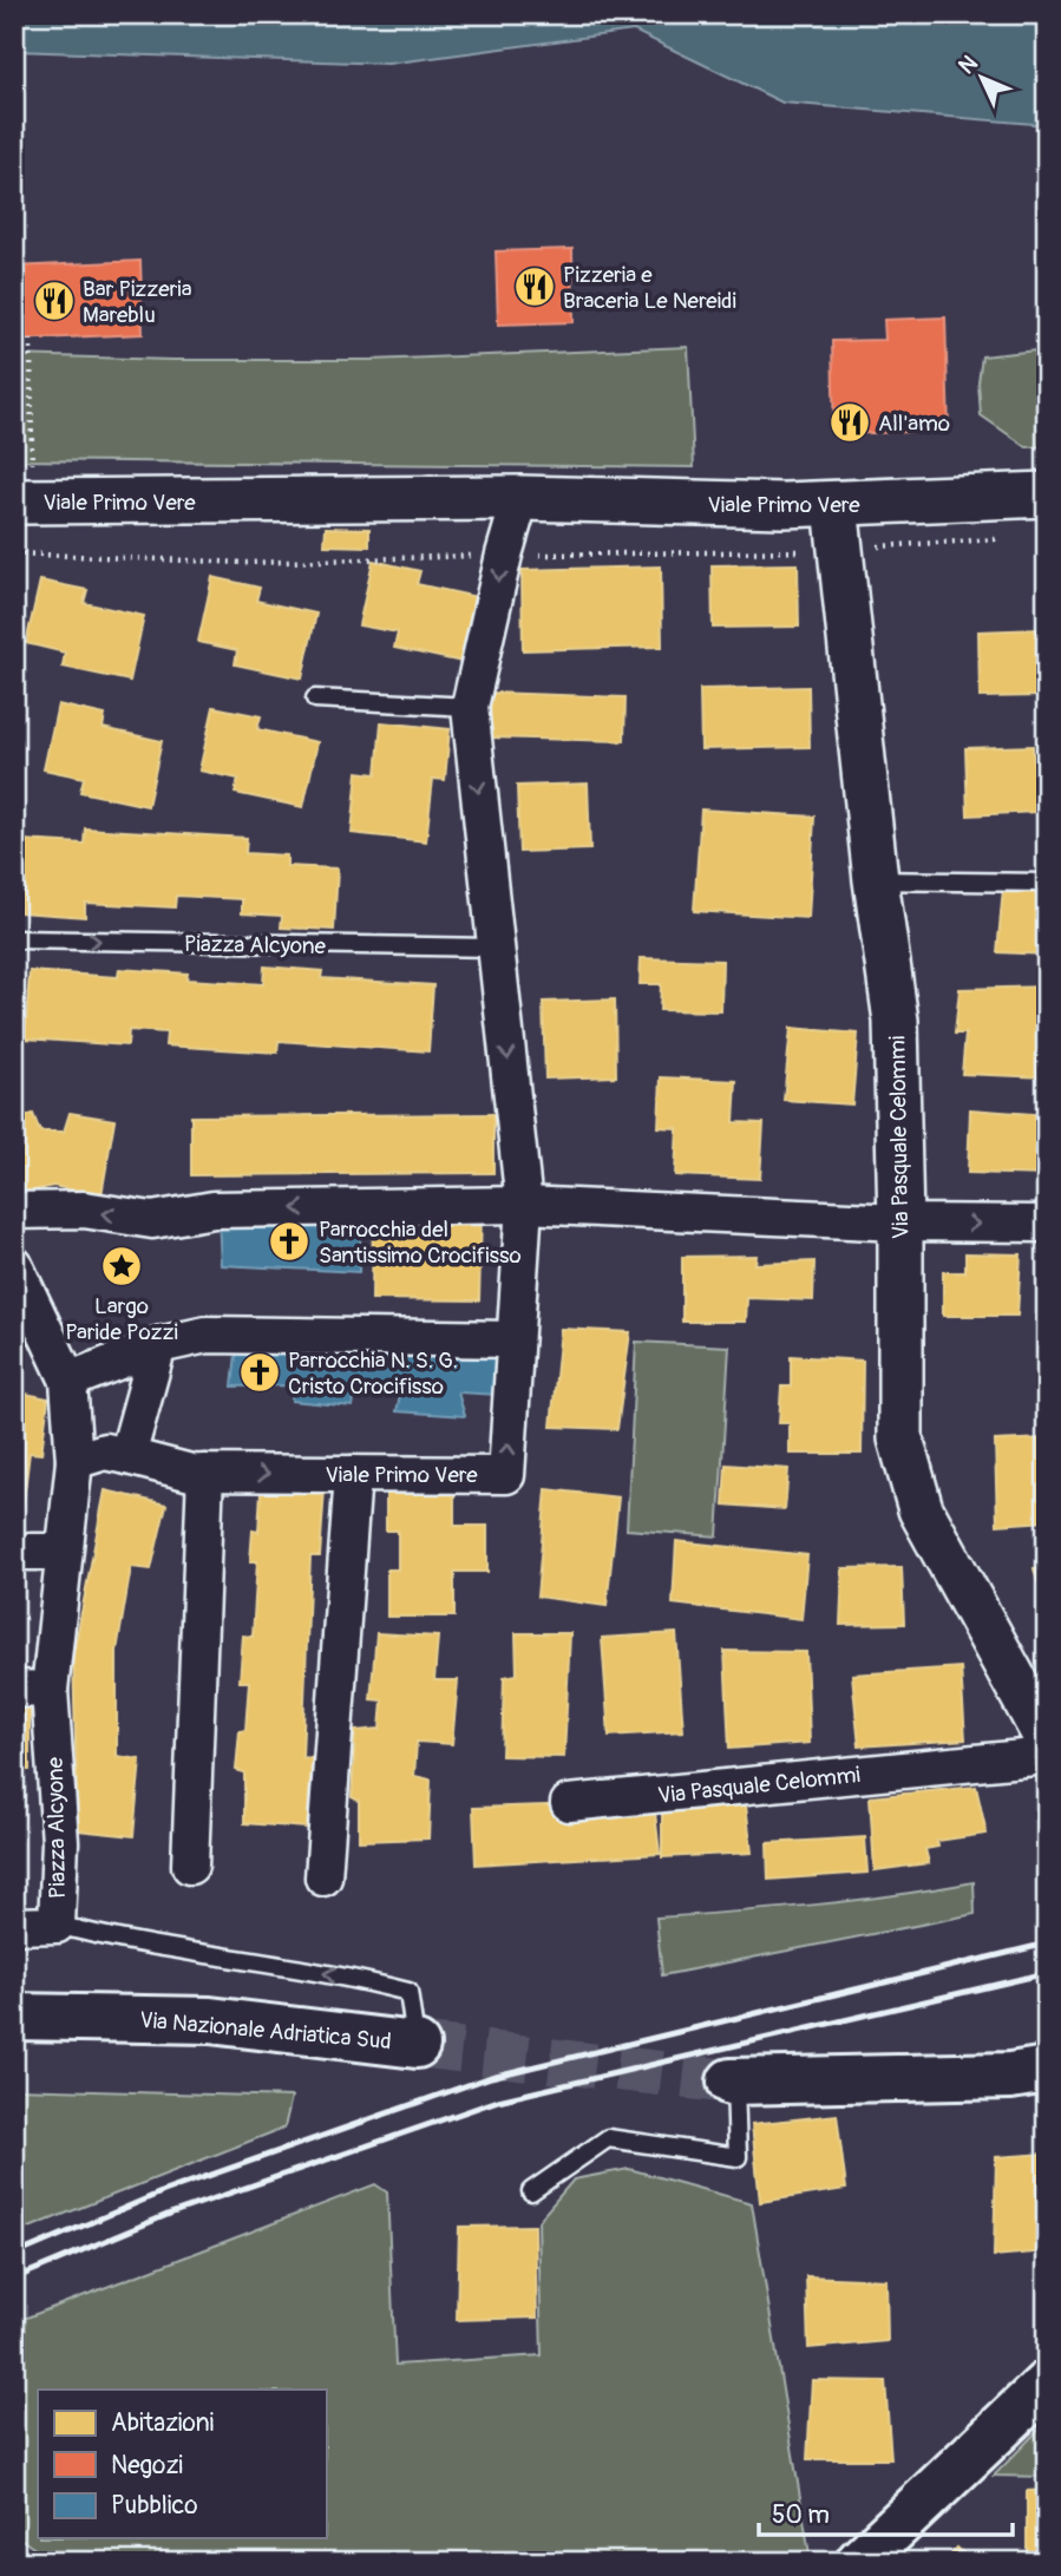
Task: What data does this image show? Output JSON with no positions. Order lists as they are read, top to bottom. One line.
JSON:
{"streets":{"main road":["Via Nazionale Adriatica Sud"],"street":["Viale Primo Vere","Piazza Alcyone","Via Pasquale Celommi"]},"crossings":[["Viale Primo Vere","Via Pasquale Celommi"]],"one_way":["Piazza Alcyone"],"places":{"restaurant":["Pizzeria e Braceria Le Nereidi","Bar Pizzeria Mareblu","All'amo"],"church":["Parrocchia del Santissimo Crocifisso","Parrocchia N. S. G. Cristo Crocifisso"],"place":["Largo Paride Pozzi"]},"legend":["Abitazioni","Negozi","Pubblico"],"scale_bar":"50 m","north":"top left"}
